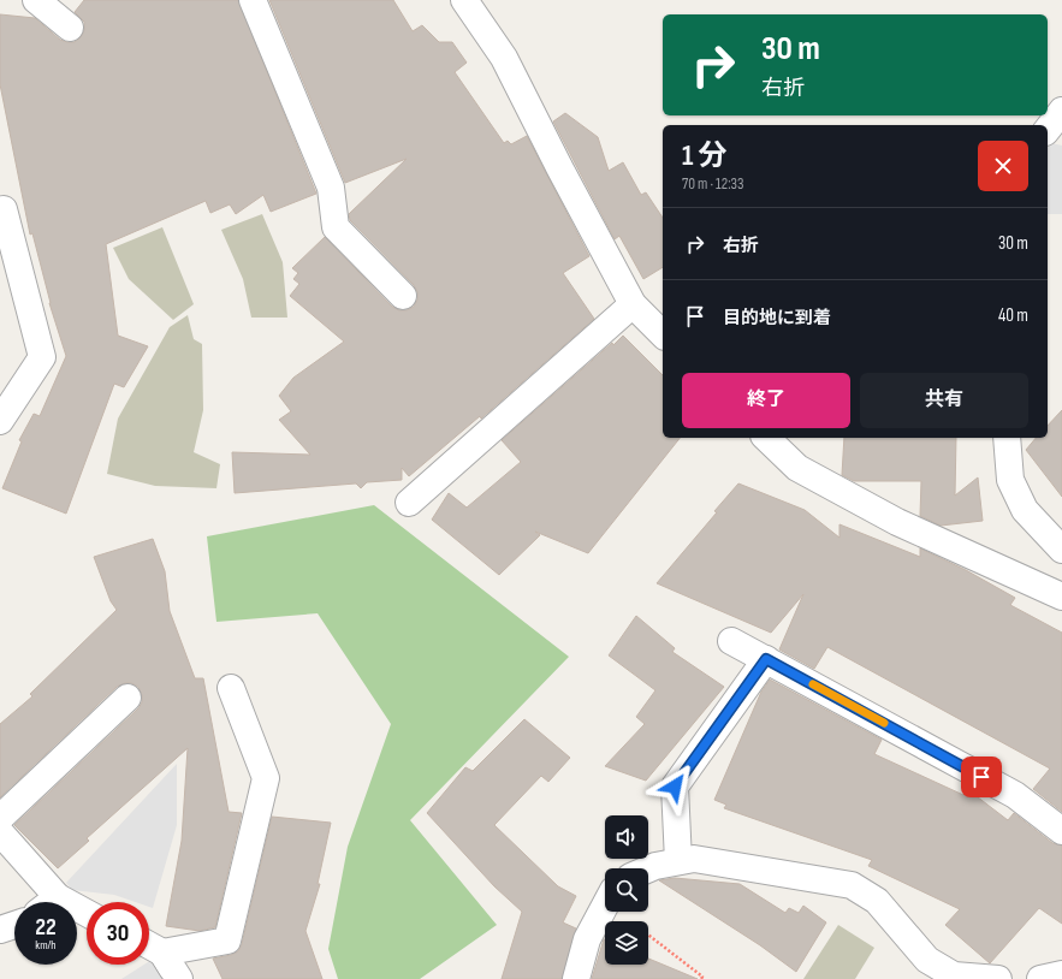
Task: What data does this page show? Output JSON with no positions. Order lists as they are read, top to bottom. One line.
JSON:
{"page":{"turn":["30 m","右折"],"heading":["1 分","70 m · 12:33"],"list":[{"name":"右折","value":"30 m"},{"name":"目的地に到着","value":"40 m"}],"buttons":["終了","共有"],"speed":"22 km/h","limit":"30"}}
